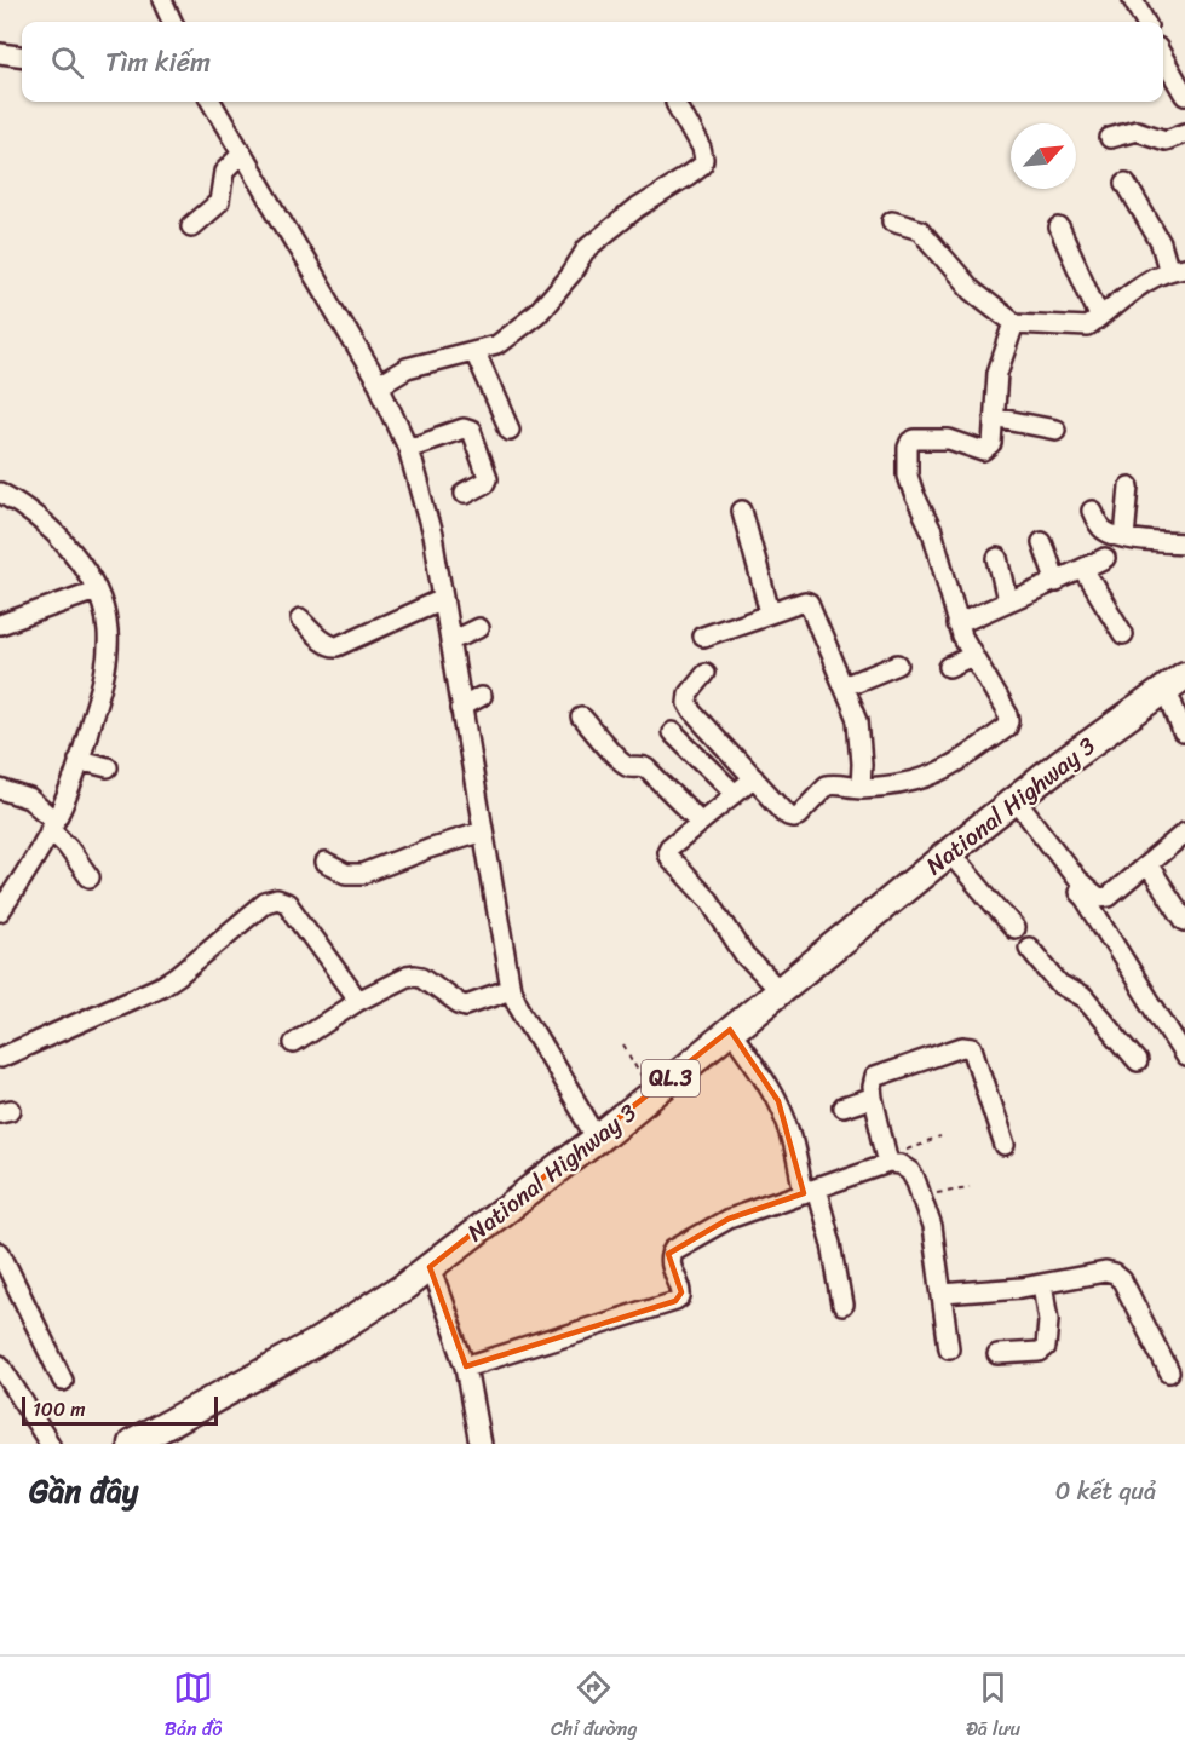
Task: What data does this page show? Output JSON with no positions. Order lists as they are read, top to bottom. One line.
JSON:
{"streets":{"highway":["National Highway 3","QL.3"]},"scale_bar":"100 m","north":"top right","page":{"search":"Tìm kiếm","scale":"100 m","heading":["Gần đây","0 kết quả"],"nav":["Bản đồ","Chỉ đường","Đã lưu"]}}
